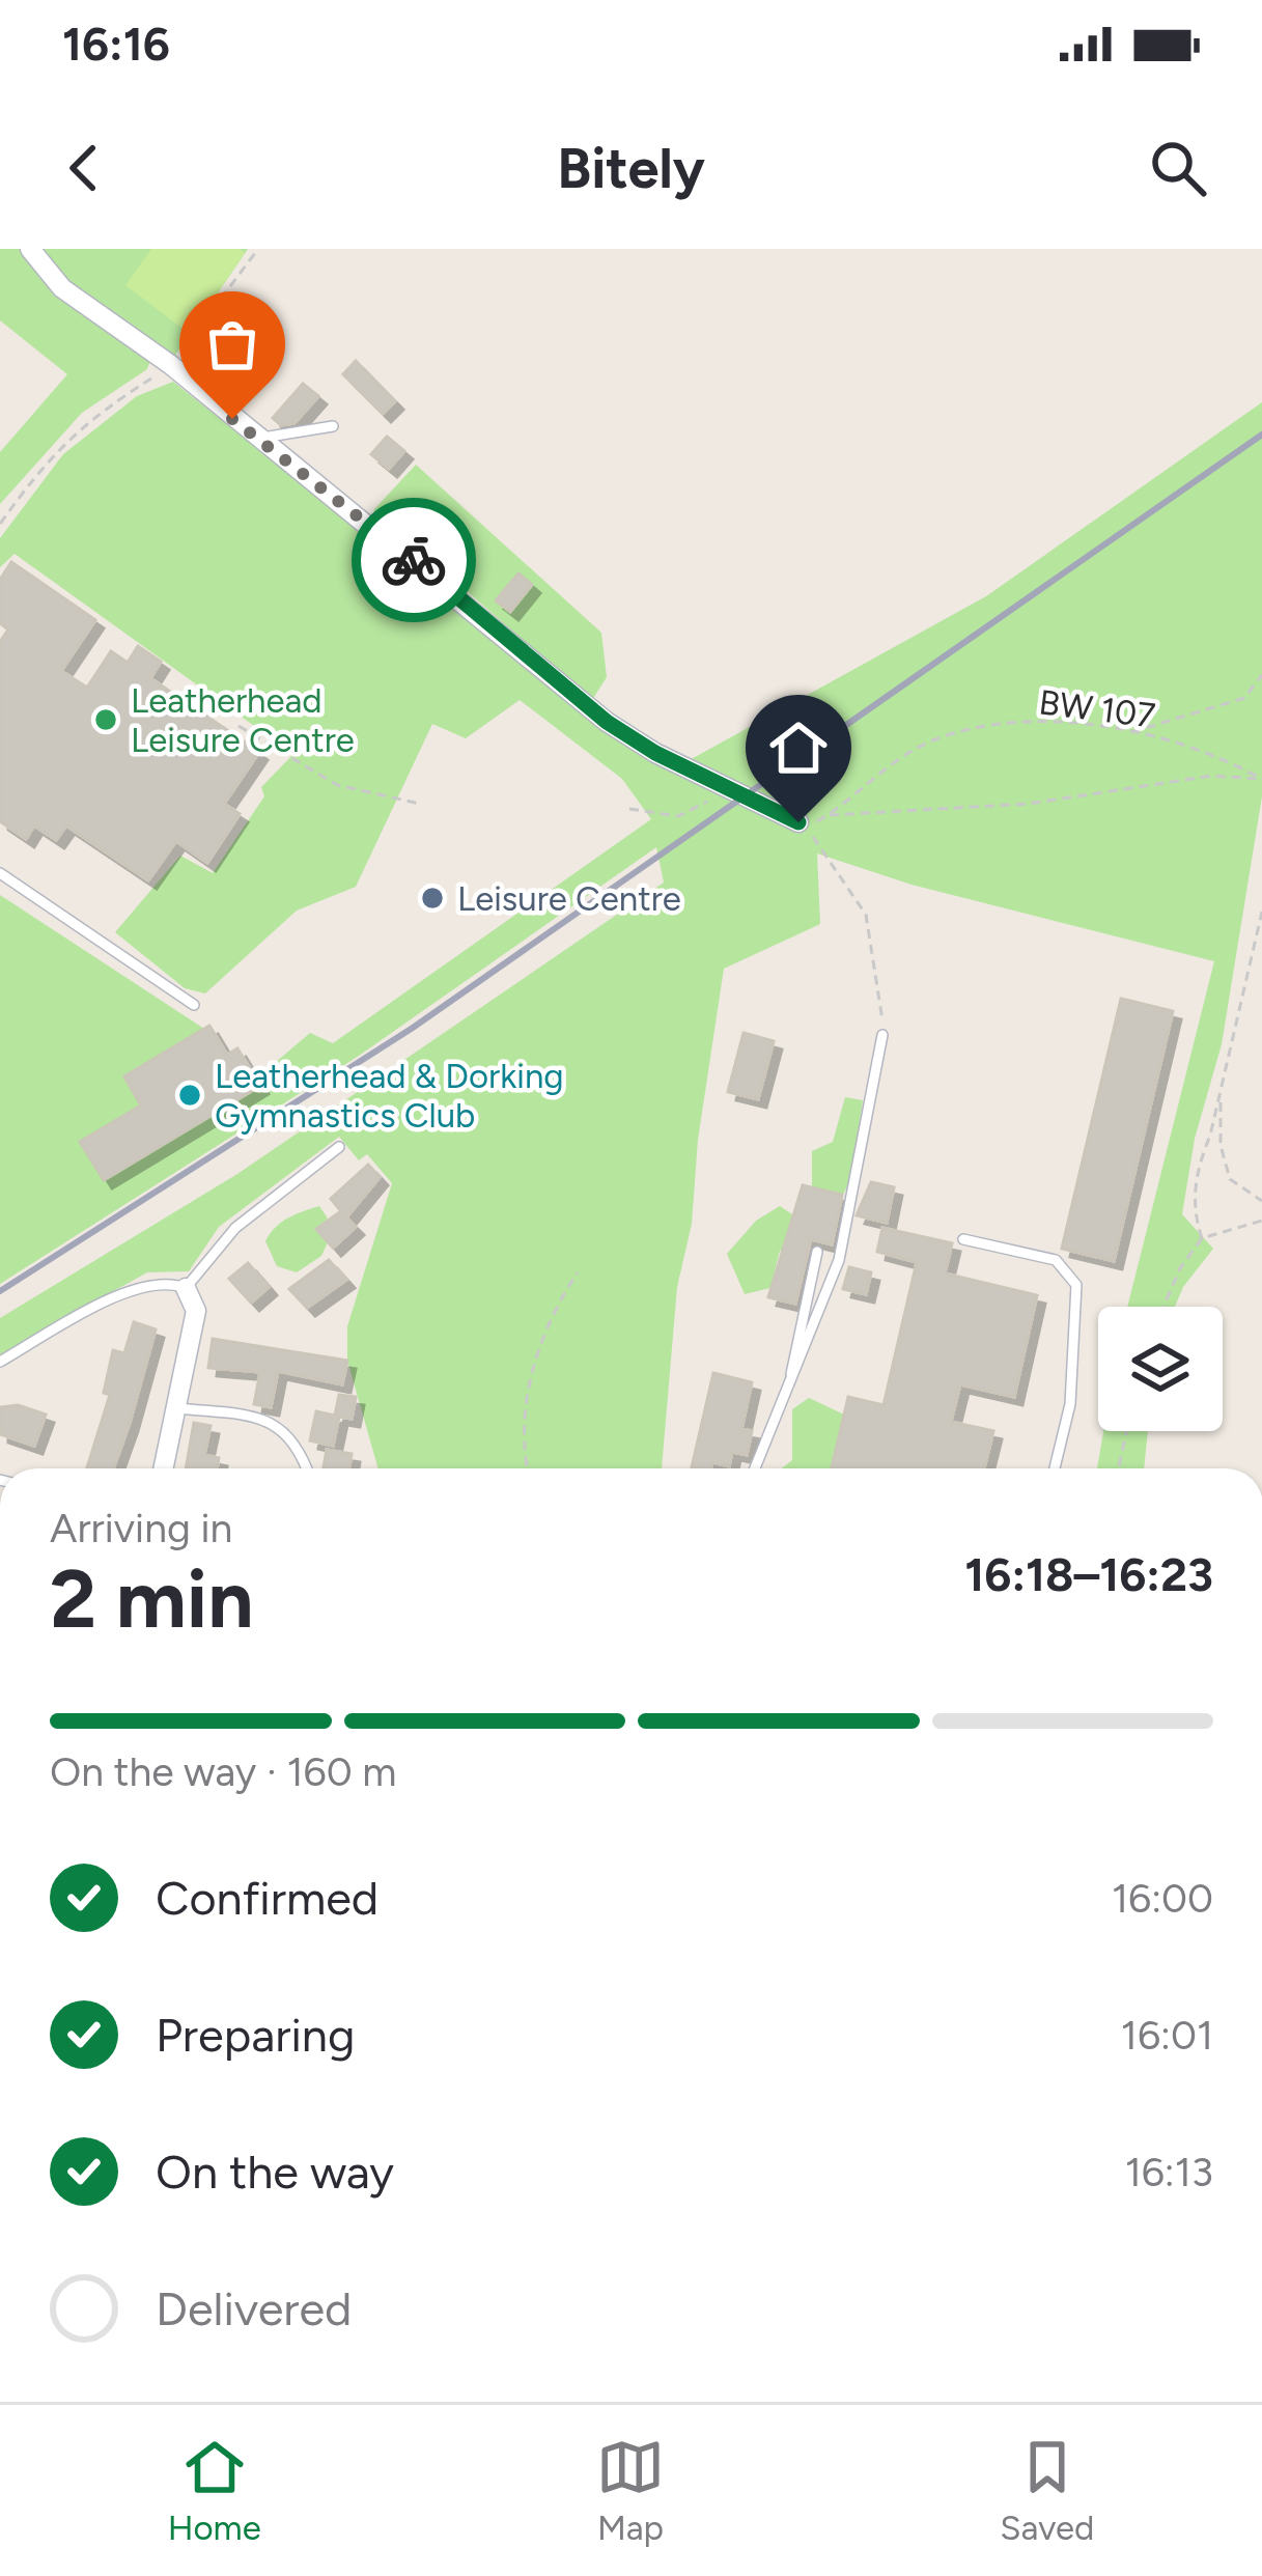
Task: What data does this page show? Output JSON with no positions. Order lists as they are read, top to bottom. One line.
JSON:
{"streets":{"path":["BW 107"]},"places":["Leatherhead Leisure Centre","Leisure Centre","Leatherhead & Dorking Gymnastics Club"],"page":{"status":"16:16","header":"Bitely","heading":["2 min","Arriving in","16:18–16:23"],"bar":"On the way · 160 m","list":[["Confirmed","16:00"],["Preparing","16:01"],["On the way","16:13"],"Delivered"],"tabs":["Home","Map","Saved"]}}
